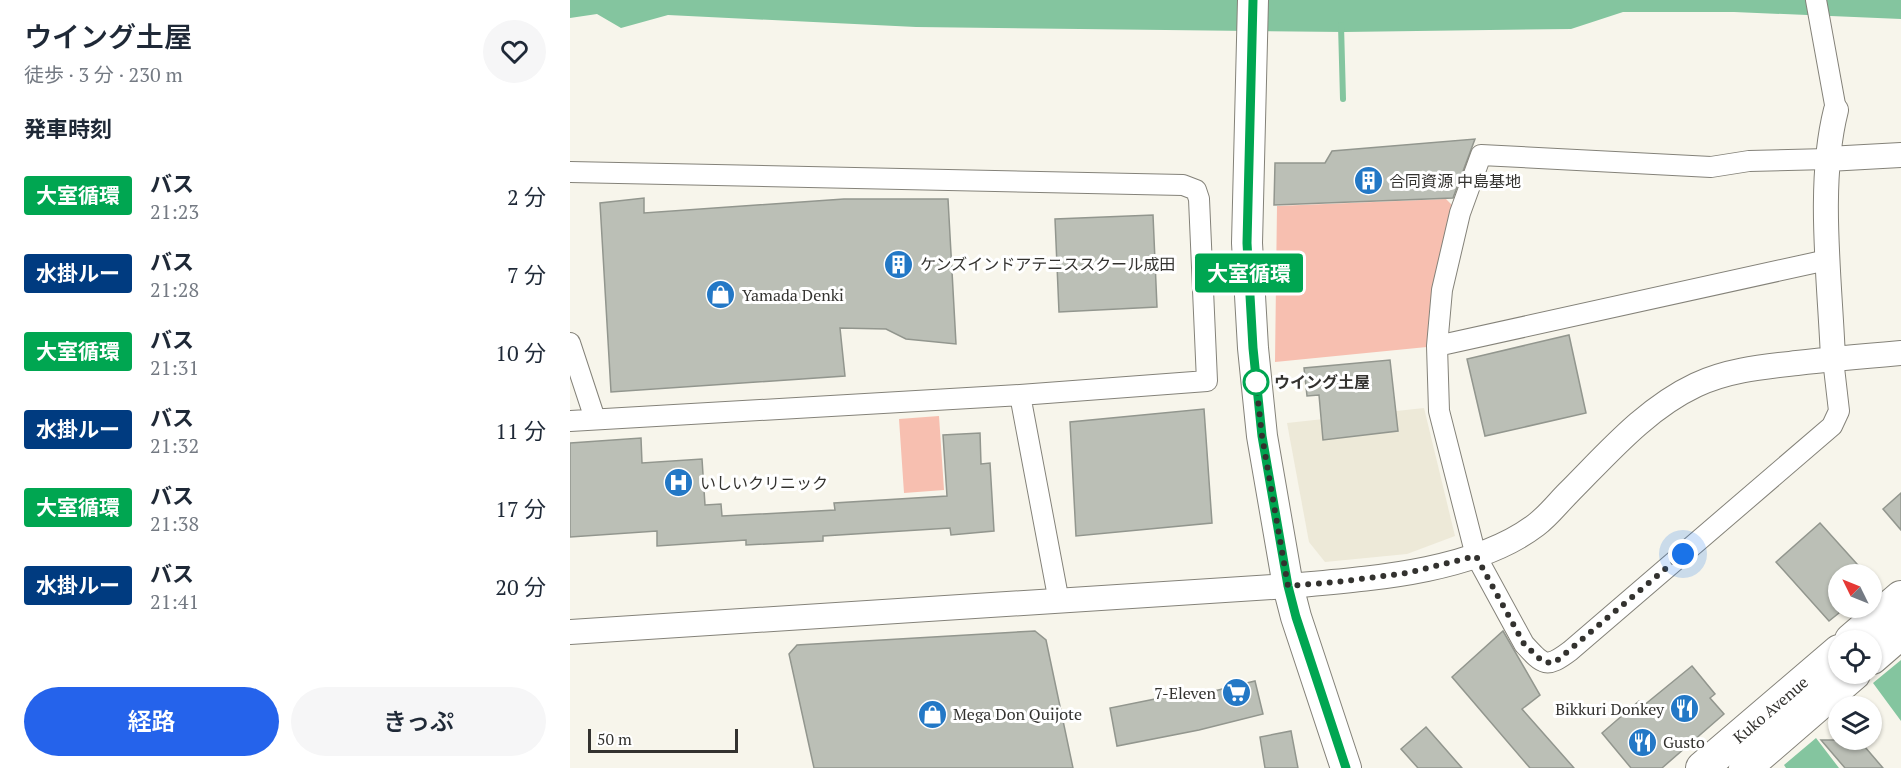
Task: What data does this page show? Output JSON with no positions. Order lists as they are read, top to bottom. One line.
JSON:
{"streets":{"highway":["Kuko Avenue"]},"places":{"building":["合同資源 中島基地","ケンズインドアテニススクール成田"],"shop":["Yamada Denki","Mega Don Quijote"],"other":["ウイング土屋"],"hospital":["いしいクリニック"],"supermarket":["7-Eleven"],"restaurant":["Bikkuri Donkey","Gusto"]},"lines":["bus line 大室循環"],"scale_bar":"50 m","north":"top left","page":{"heading":[["ウイング土屋","徒歩 · 3 分 · 230 m"],"発車時刻"],"on_map":"大室循環","list":[{"mark":"大室循環","name":"バス","note":"21:23","value":"2 分"},{"mark":"水掛ルー","name":"バス","note":"21:28","value":"7 分"},{"mark":"大室循環","name":"バス","note":"21:31","value":"10 分"},{"mark":"水掛ルー","name":"バス","note":"21:32","value":"11 分"},{"mark":"大室循環","name":"バス","note":"21:38","value":"17 分"},{"mark":"水掛ルー","name":"バス","note":"21:41","value":"20 分"}],"buttons":["経路","きっぷ"],"scale":"50 m"}}
